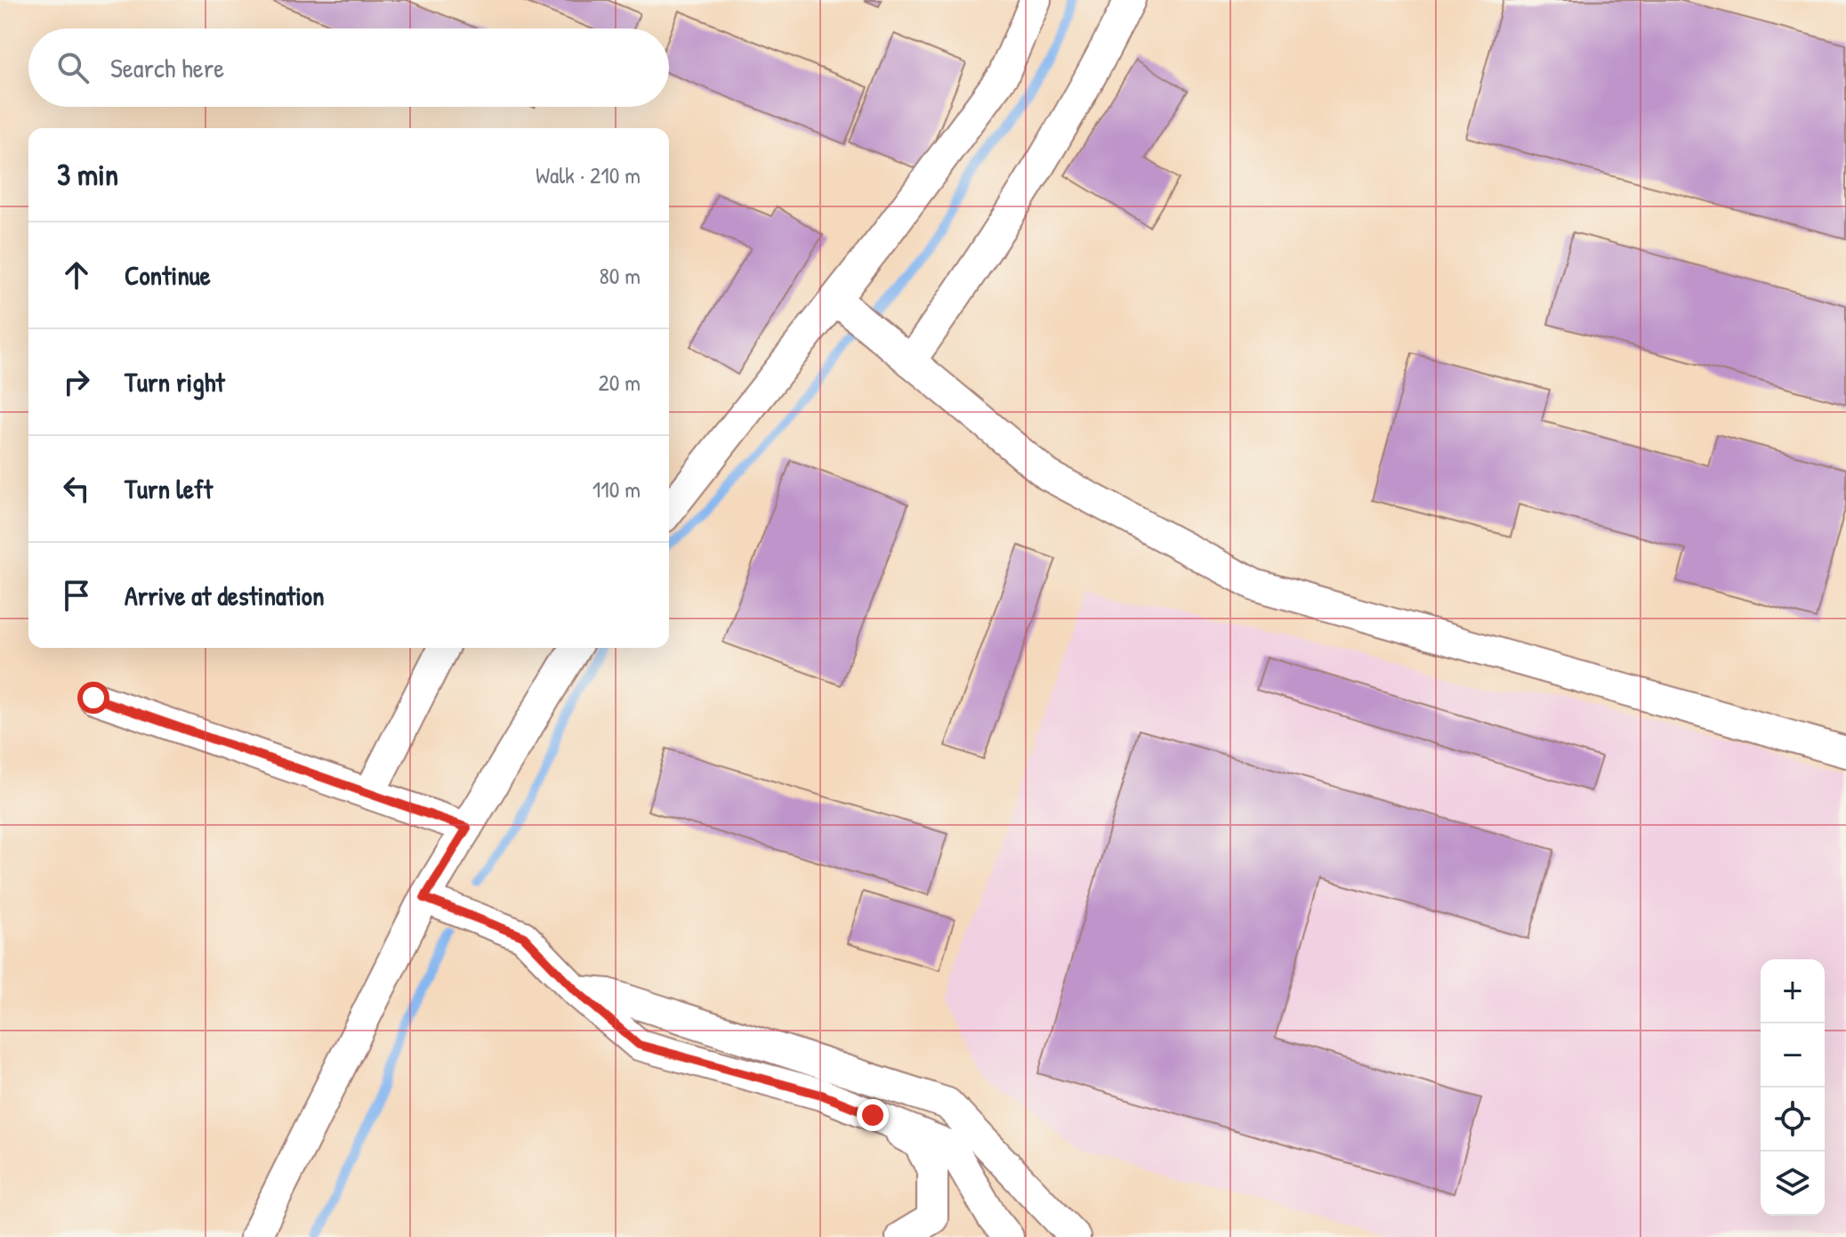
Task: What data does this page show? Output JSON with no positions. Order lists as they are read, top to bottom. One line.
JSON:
{"page":{"search":"Search here","heading":["3 min","Walk · 210 m"],"list":[["Continue","80 m"],["Turn right","20 m"],["Turn left","110 m"],"Arrive at destination"],"map_buttons":["+","−"]}}
